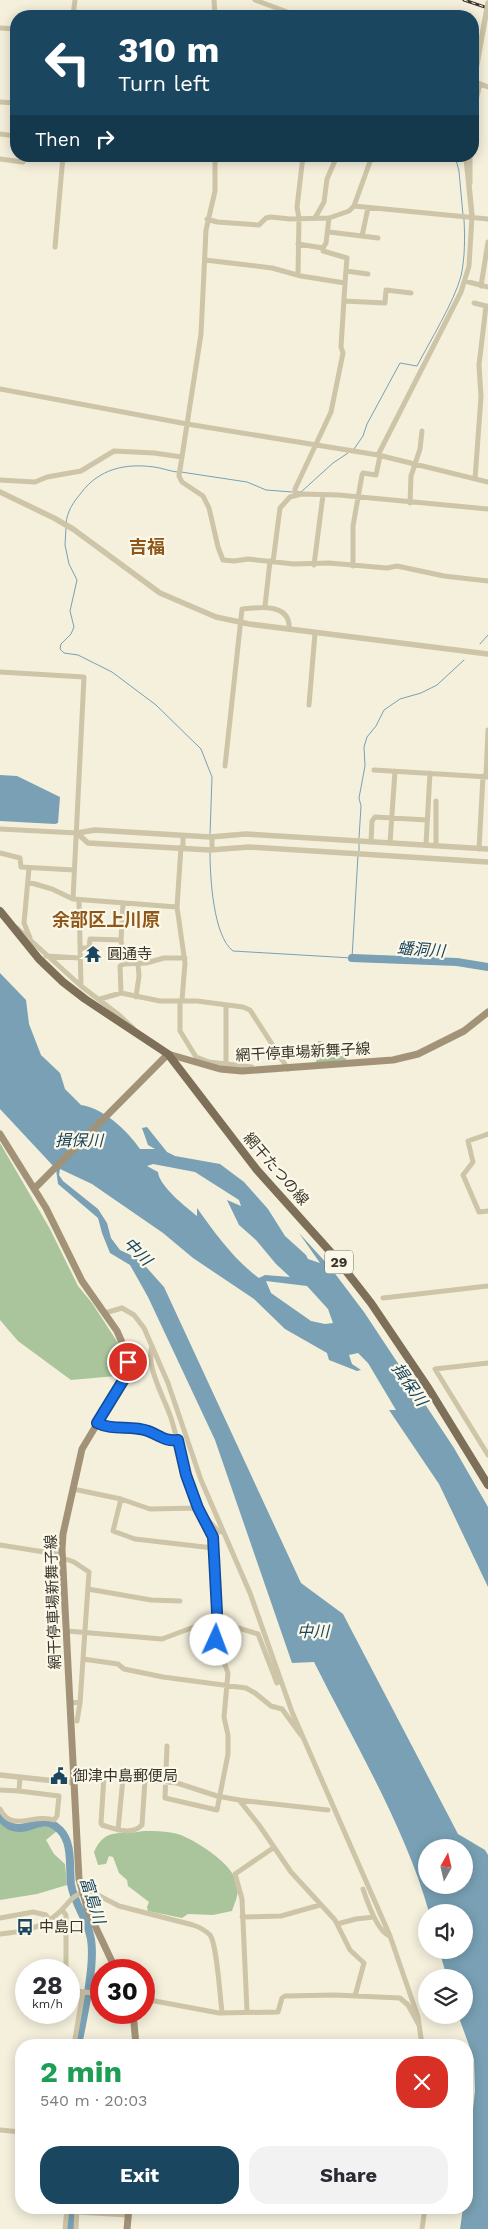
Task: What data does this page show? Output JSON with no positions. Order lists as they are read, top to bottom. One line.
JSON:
{"streets":{"main road":["網干停車場新舞子線","網干たつの線","29"]},"crossings":[["網干停車場新舞子線","網干たつの線"]],"districts":["吉福","余部区上川原"],"water":["蟠洞川","揖保川","中川","富島川"],"places":{"temple":["圓通寺"],"public building":["御津中島郵便局"],"bus stop":["中島口"]},"north":"top","page":{"turn":["310 m","Turn left"],"then":"Then","speed":"28 km/h","limit":"30","heading":["2 min","540 m · 20:03"],"buttons":["Exit","Share"]}}
